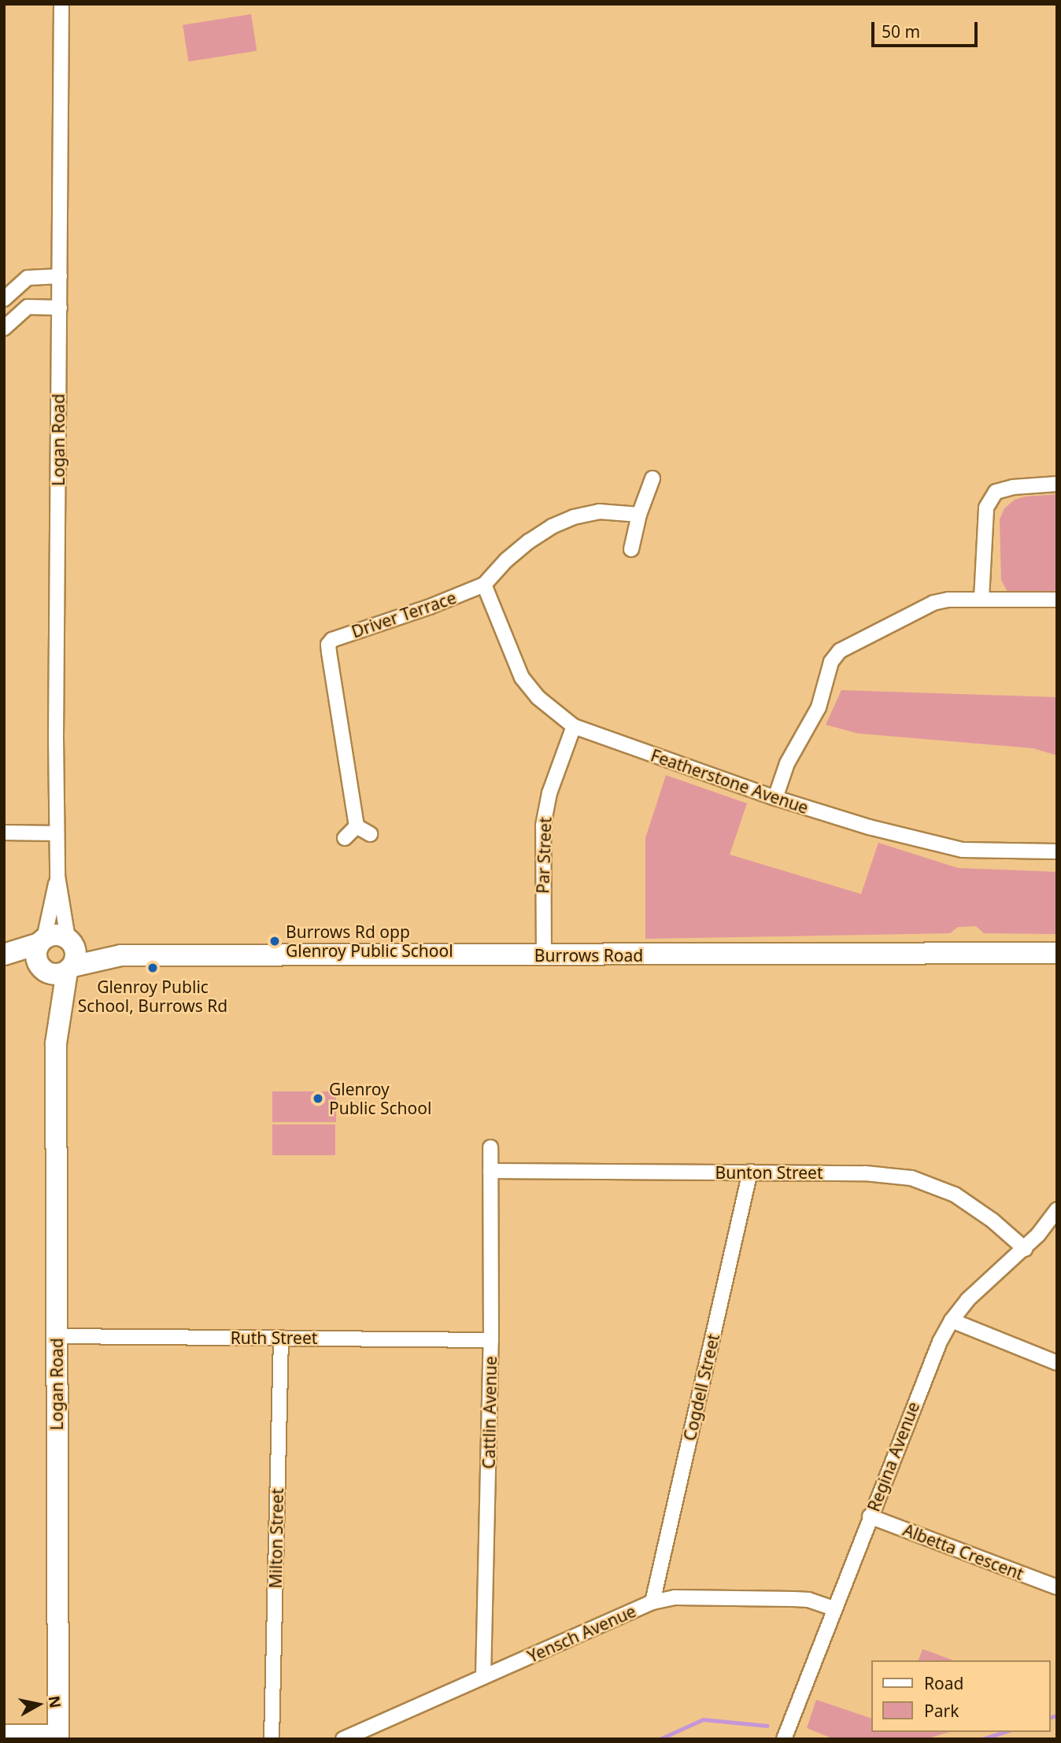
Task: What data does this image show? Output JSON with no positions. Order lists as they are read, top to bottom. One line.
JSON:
{"streets":{"main road":["Logan Road","Burrows Road"],"street":["Driver Terrace","Featherstone Avenue","Par Street","Bunton Street","Ruth Street","Cogdell Street","Cattlin Avenue","Regina Avenue","Milton Street","Albetta Crescent","Yensch Avenue"]},"crossings":[["Logan Road","Burrows Road"],["Logan Road","Ruth Street"],["Driver Terrace","Featherstone Avenue"],["Featherstone Avenue","Par Street"],["Par Street","Burrows Road"],["Bunton Street","Cogdell Street"],["Bunton Street","Cattlin Avenue"],["Bunton Street","Regina Avenue"],["Ruth Street","Cattlin Avenue"],["Ruth Street","Milton Street"],["Cogdell Street","Yensch Avenue"],["Cattlin Avenue","Yensch Avenue"],["Regina Avenue","Albetta Crescent"],["Regina Avenue","Yensch Avenue"]],"places":["Burrows Rd opp Glenroy Public School","Glenroy Public School, Burrows Rd","Glenroy Public School"],"legend":["Road","Park"],"scale_bar":"50 m","north":"right"}
